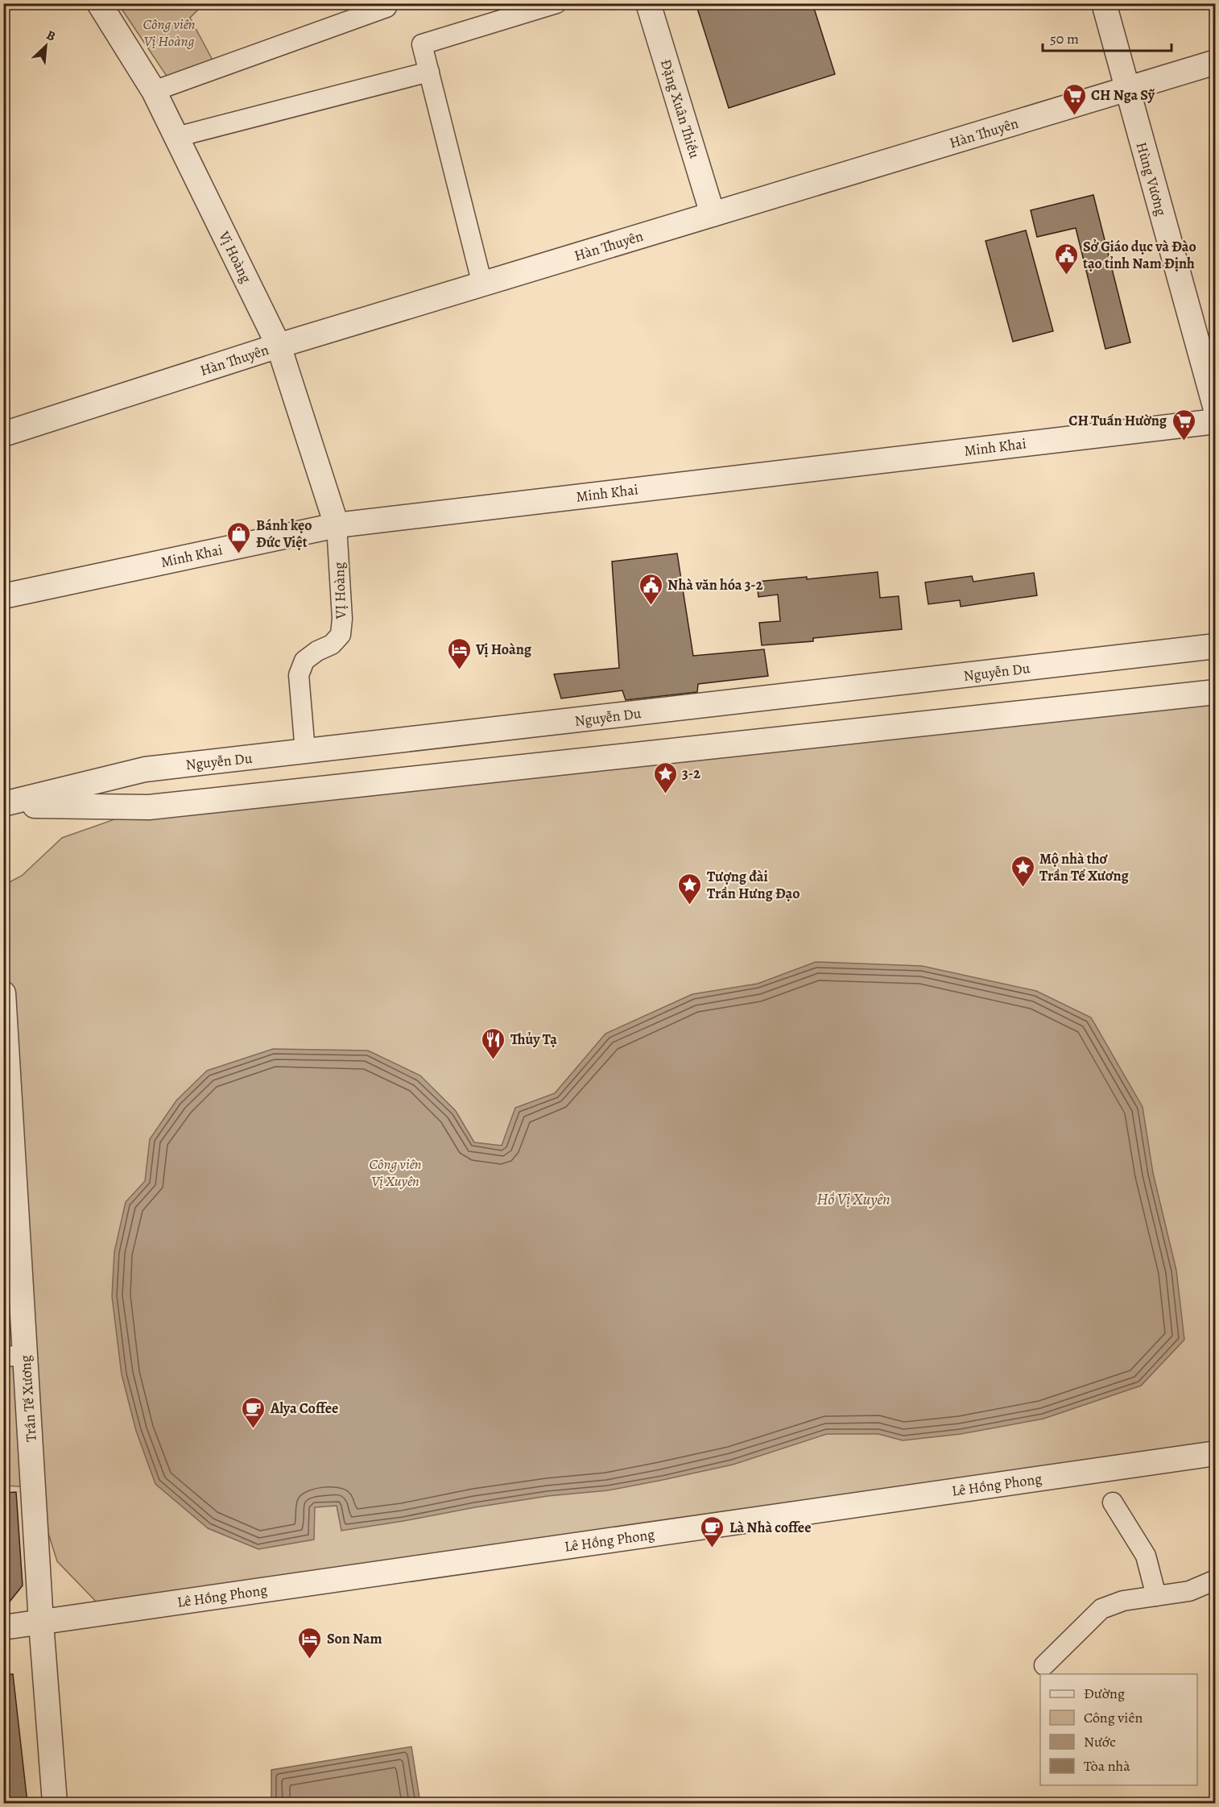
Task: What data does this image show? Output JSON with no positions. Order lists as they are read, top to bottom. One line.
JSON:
{"streets":{"street":["Đặng Xuân Thiều","Hàn Thuyên","Hùng Vương","Vị Hoàng","Minh Khai","VỊ Hoàng","Nguyễn Du","Trần Tế Xương","Lê Hồng Phong"]},"crossings":[["Đặng Xuân Thiều","Hàn Thuyên"],["Hàn Thuyên","Hùng Vương"],["Hàn Thuyên","Vị Hoàng"],["Vị Hoàng","Minh Khai"],["Vị Hoàng","VỊ Hoàng"],["Minh Khai","VỊ Hoàng"],["VỊ Hoàng","Nguyễn Du"],["Trần Tế Xương","Lê Hồng Phong"]],"water":["Hồ Vị Xuyên"],"parks":["Công viên Vị Hoàng","Công viên Vị Xuyên"],"places":{"supermarket":["CH Nga Sỹ","CH Tuấn Hường"],"public building":["Sở Giáo dục và Đào tạo tỉnh Nam Định","Nhà văn hóa 3-2"],"shop":["Bánh kẹo Đức Việt"],"hotel":["Vị Hoàng","Son Nam"],"place":["3-2","Mộ nhà thơ Trần Tế Xương","Tượng đài Trần Hưng Đạo"],"restaurant":["Thủy Tạ"],"cafe":["Alya Coffee","Là Nhà coffee"]},"legend":["Đường","Công viên","Nước","Tòa nhà"],"scale_bar":"50 m","north":"top right"}
